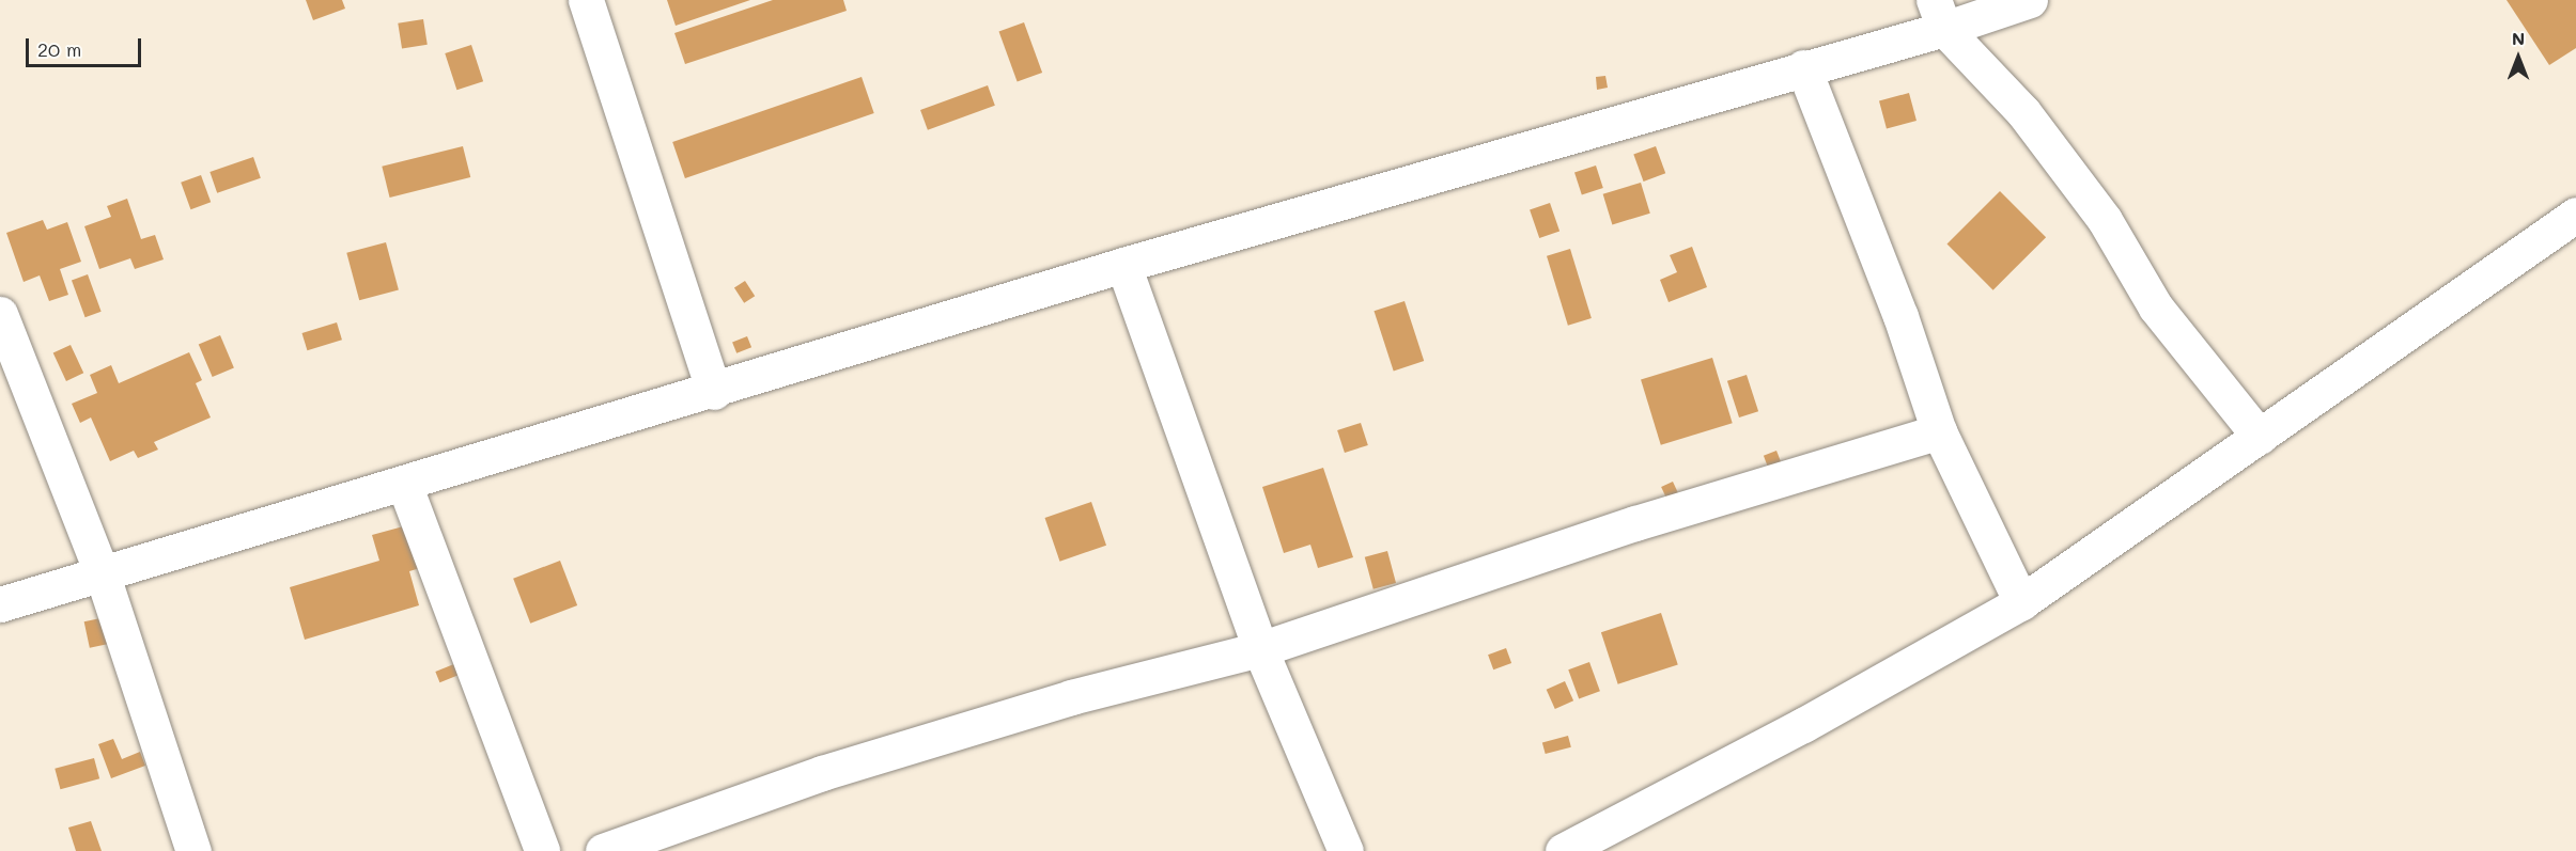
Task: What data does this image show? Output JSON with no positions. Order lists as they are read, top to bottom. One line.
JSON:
{"scale_bar":"20 m","north":"top"}
